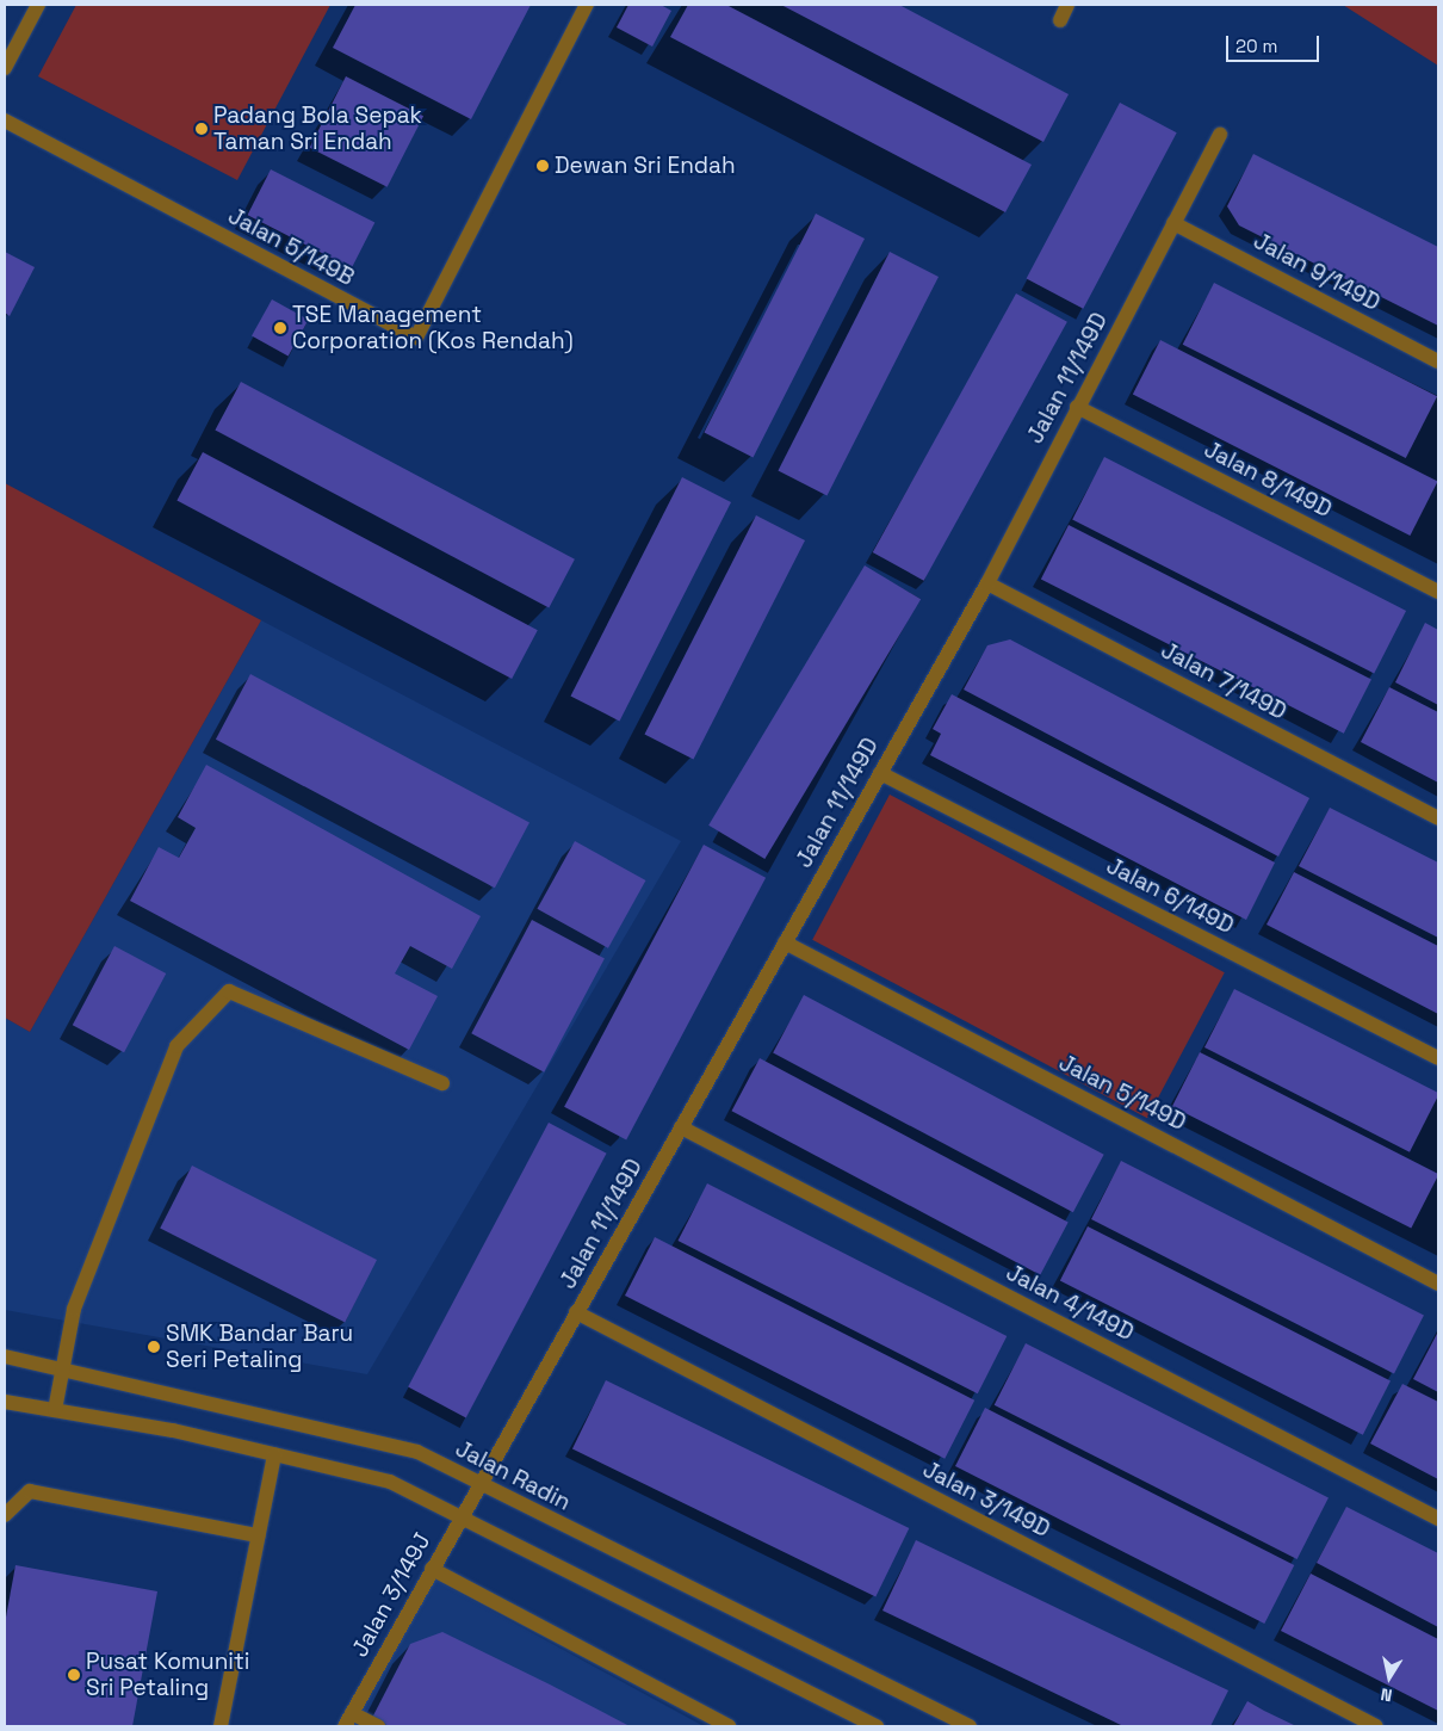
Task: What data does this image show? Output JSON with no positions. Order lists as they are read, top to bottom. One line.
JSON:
{"streets":{"street":["Jalan 5/149B","Jalan 9/149D","Jalan 11/149D","Jalan 8/149D","Jalan 7/149D","Jalan 6/149D","Jalan 5/149D","Jalan 4/149D","Jalan Radin","Jalan 3/149D","Jalan 3/149J"]},"crossings":[["Jalan 9/149D","Jalan 11/149D"],["Jalan 11/149D","Jalan 8/149D"],["Jalan 11/149D","Jalan 7/149D"],["Jalan 11/149D","Jalan 6/149D"],["Jalan 11/149D","Jalan 5/149D"],["Jalan 11/149D","Jalan 4/149D"],["Jalan 11/149D","Jalan Radin"],["Jalan 11/149D","Jalan 3/149D"],["Jalan 11/149D","Jalan 3/149J"],["Jalan Radin","Jalan 3/149J"]],"places":["Padang Bola Sepak Taman Sri Endah","Dewan Sri Endah","TSE Management Corporation (Kos Rendah)","SMK Bandar Baru Seri Petaling","Pusat Komuniti Sri Petaling"],"scale_bar":"20 m","north":"bottom"}
